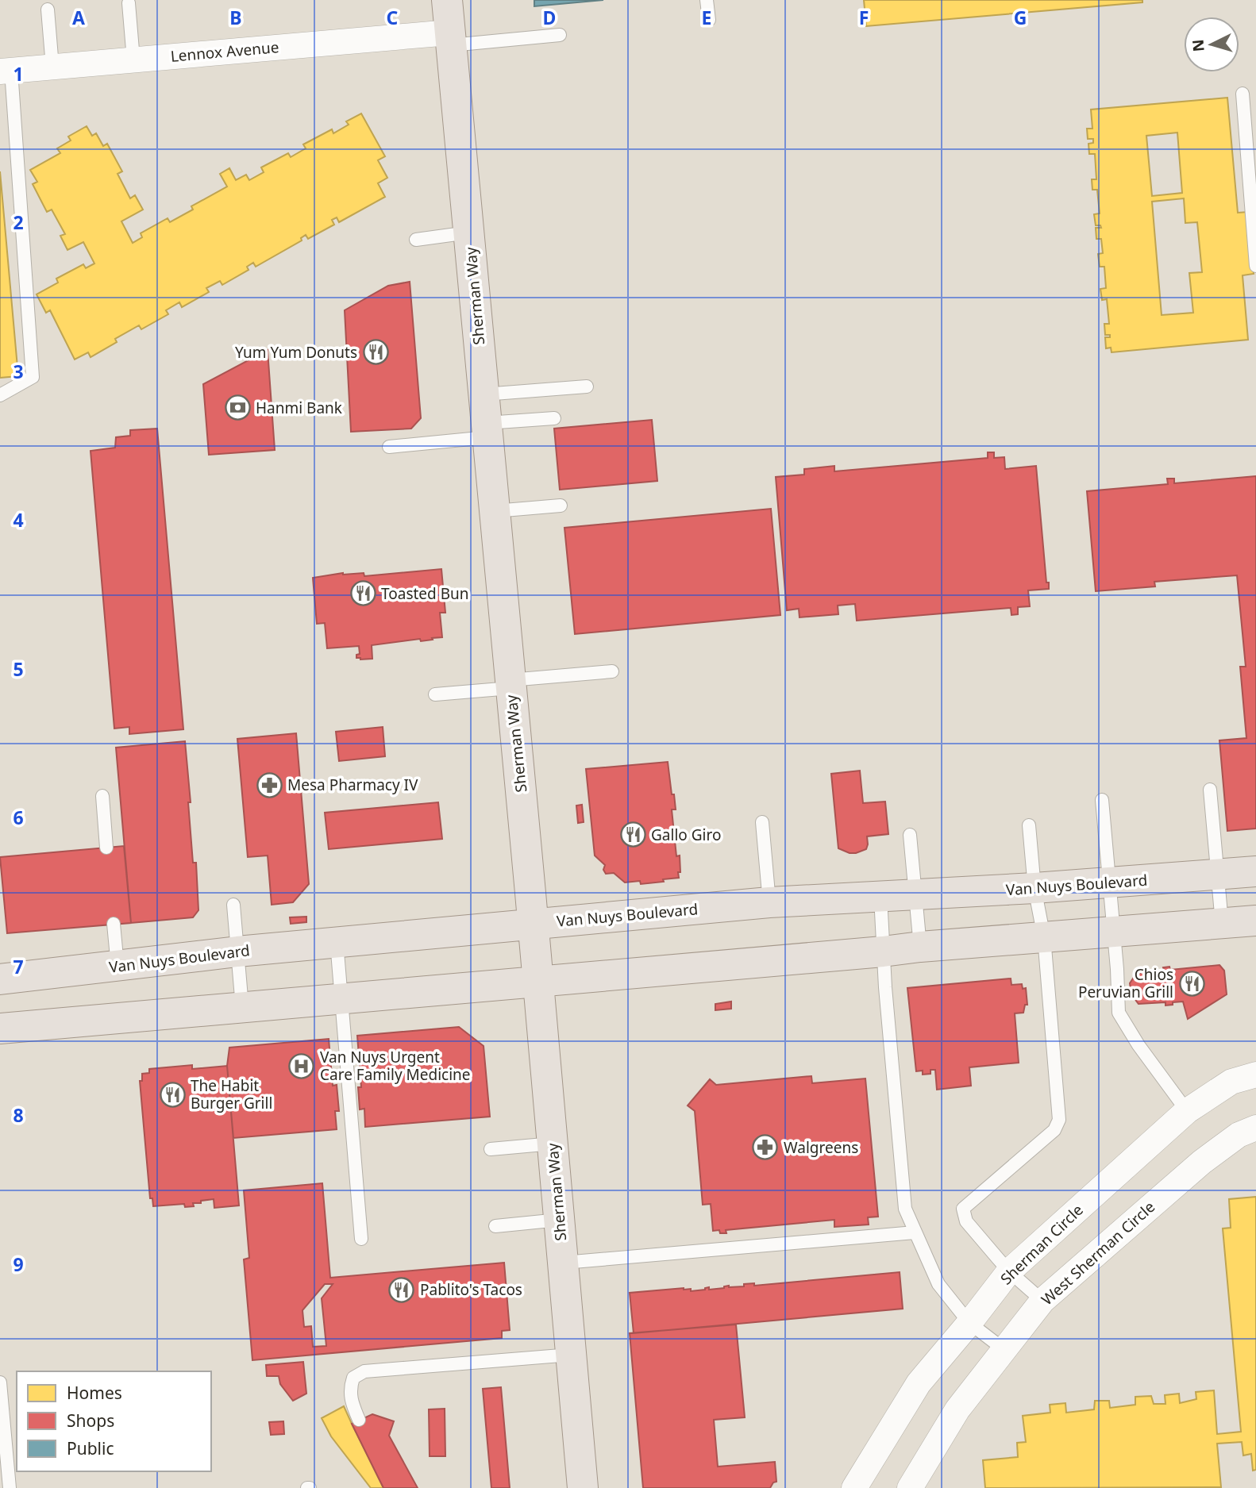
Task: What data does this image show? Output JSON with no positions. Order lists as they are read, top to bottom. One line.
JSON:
{"streets":{"main road":["Sherman Way","Van Nuys Boulevard"],"street":["Lennox Avenue","Sherman Circle","West Sherman Circle"]},"crossings":[["Lennox Avenue","Sherman Way"],["Sherman Way","Van Nuys Boulevard"]],"places":{"restaurant":["Yum Yum Donuts","Toasted Bun","Gallo Giro","Chios Peruvian Grill","The Habit Burger Grill","Pablito's Tacos"],"bank":["Hanmi Bank"],"pharmacy":["Mesa Pharmacy IV","Walgreens"],"hospital":["Van Nuys Urgent Care Family Medicine"]},"legend":["Homes","Shops","Public"],"north":"left","grid":{"columns":["A","B","C","D","E","F","G"],"rows":["1","2","3","4","5","6","7","8","9"]}}
